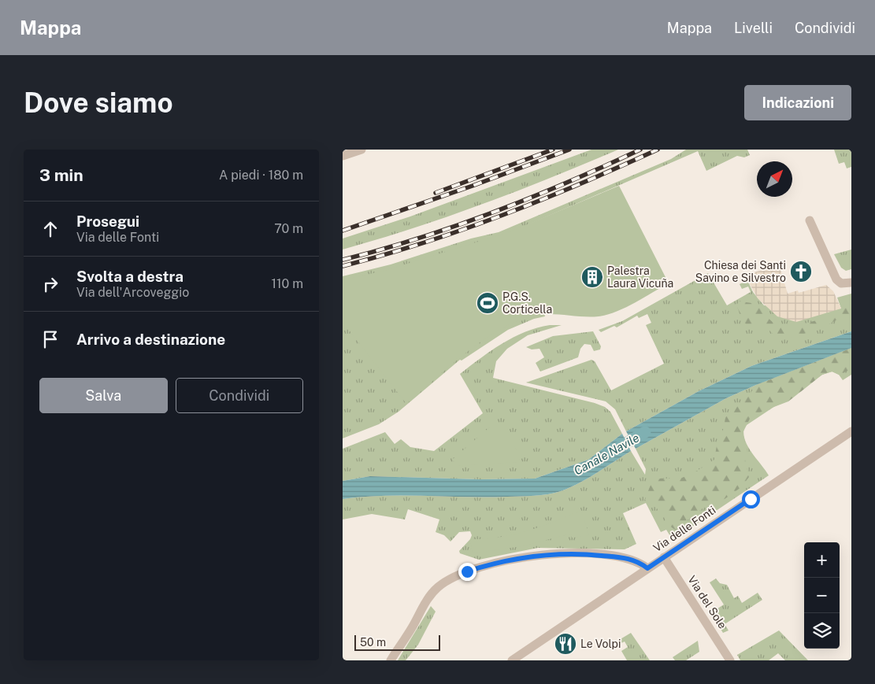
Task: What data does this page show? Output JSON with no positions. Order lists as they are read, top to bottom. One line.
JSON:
{"streets":{"street":["Via delle Fonti","Via del Sole"]},"crossings":[["Via delle Fonti","Via del Sole"]],"water":["Canale Navile"],"places":{"church":["Chiesa dei Santi Savino e Silvestro"],"building":["Palestra Laura Vicuña"],"sports":["P.G.S. Corticella"],"restaurant":["Le Volpi"]},"scale_bar":"50 m","north":"top right","page":{"header":"Mappa","nav":["Mappa","Livelli","Condividi"],"buttons":["Indicazioni",["Salva","Condividi"]],"title":"Dove siamo","heading":["3 min","A piedi · 180 m"],"list":[["Prosegui","Via delle Fonti","70 m"],["Svolta a destra","Via dell'Arcoveggio","110 m"],"Arrivo a destinazione"],"map_buttons":["+","−"],"scale":"50 m"}}
